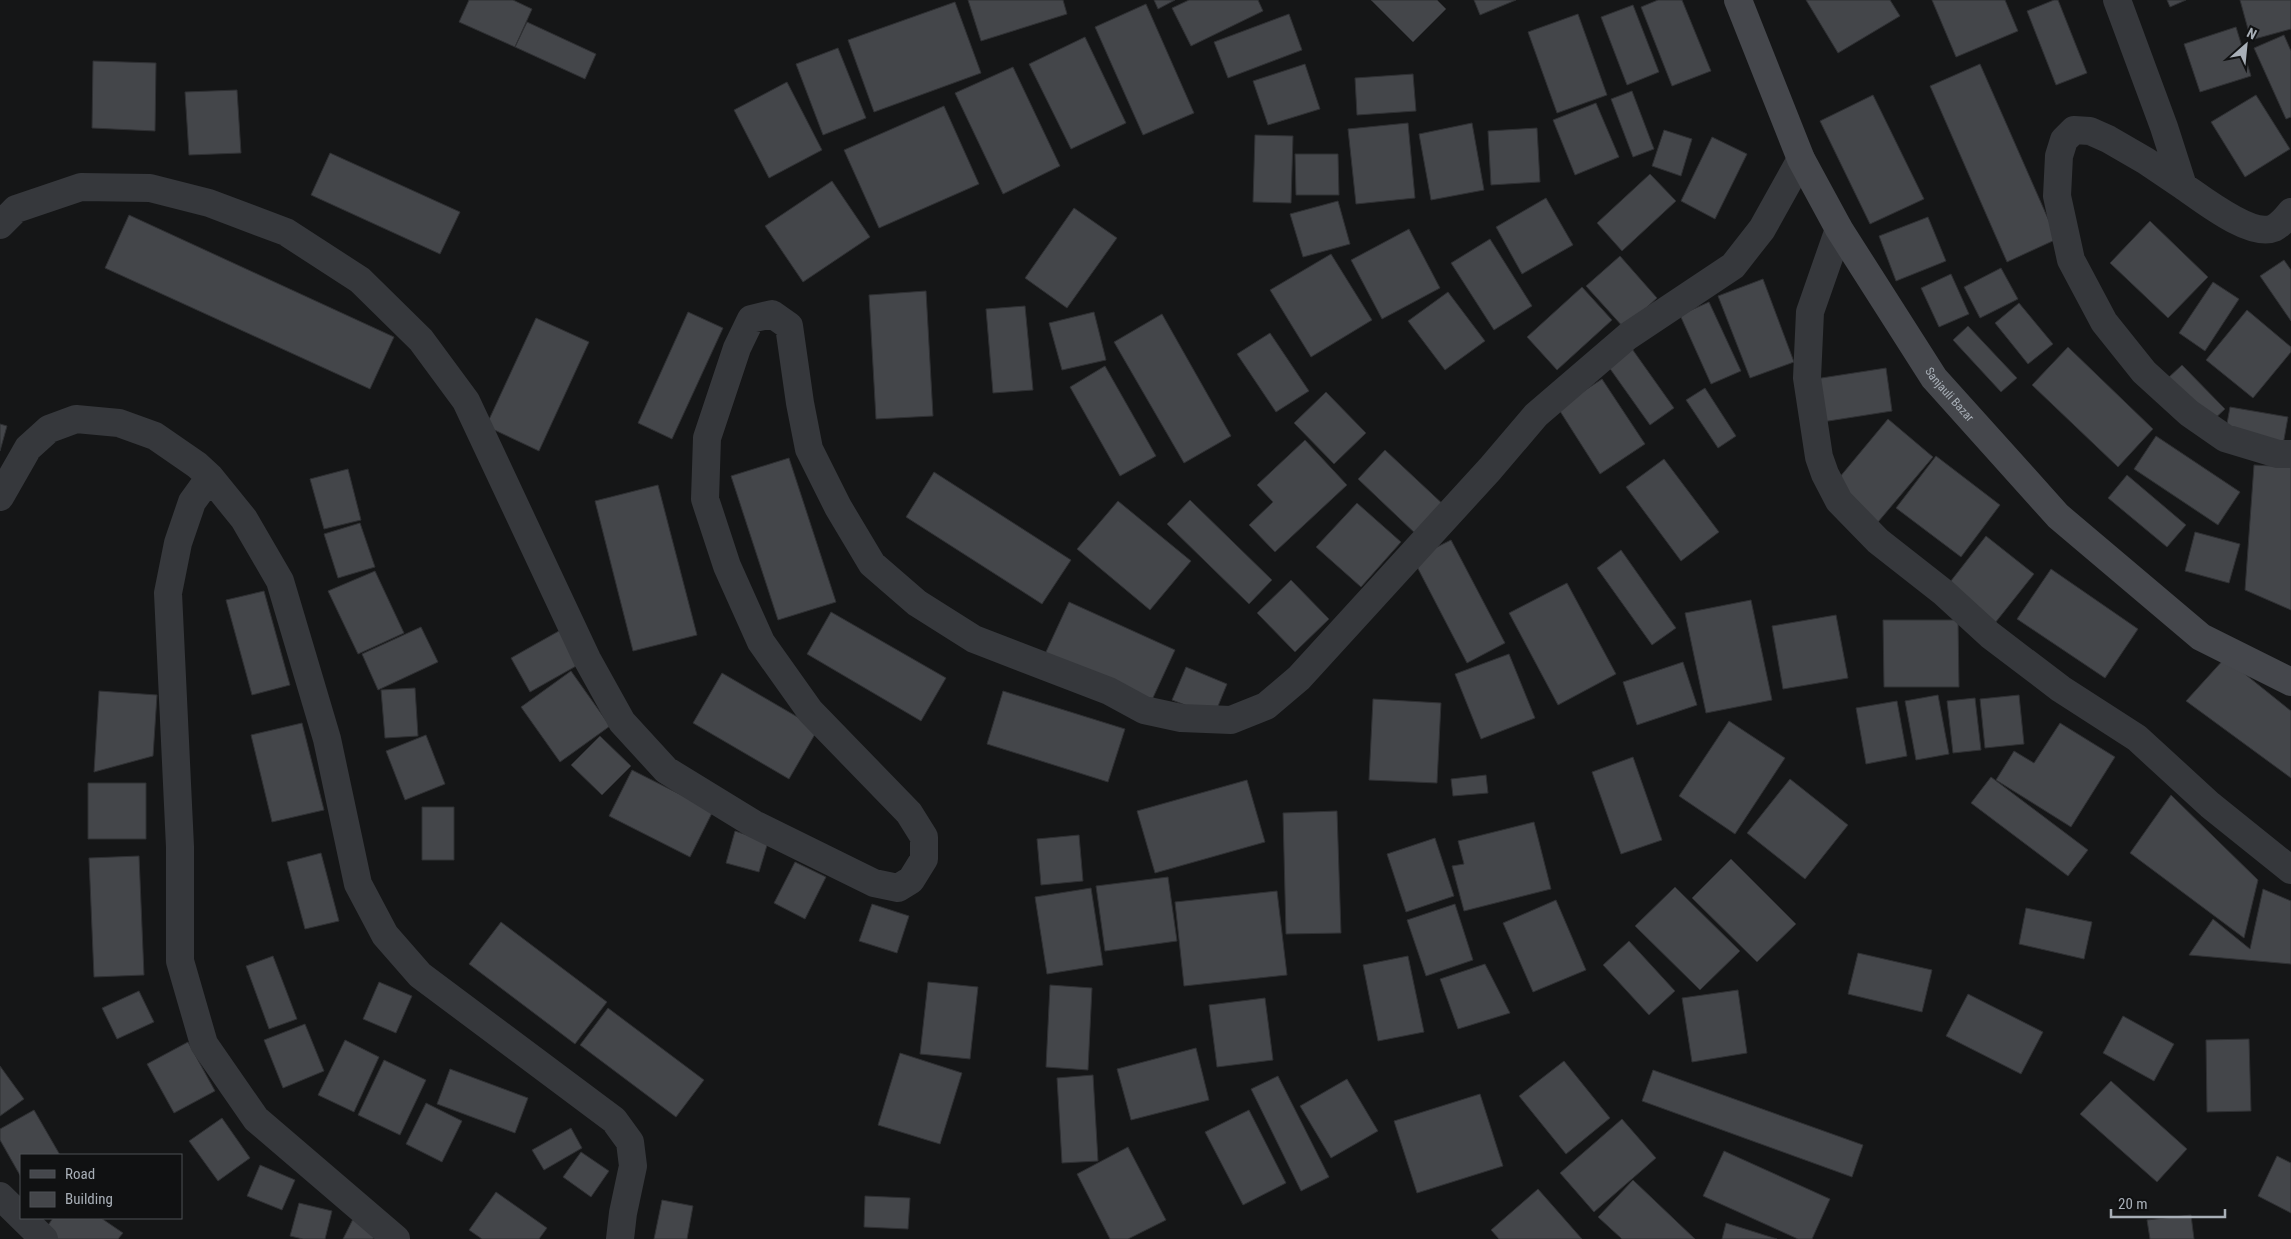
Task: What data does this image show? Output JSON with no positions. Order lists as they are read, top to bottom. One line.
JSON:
{"streets":{"main road":["Sanjauli Bazar"]},"legend":["Road","Building"],"scale_bar":"20 m","north":"top right"}
